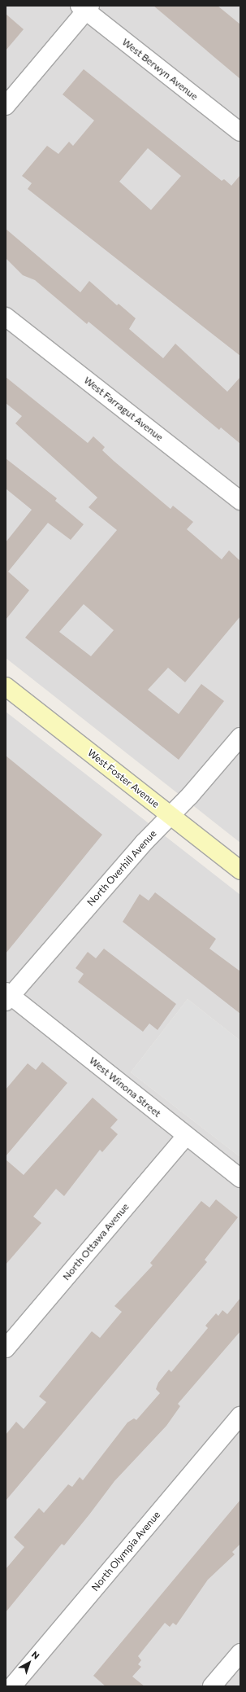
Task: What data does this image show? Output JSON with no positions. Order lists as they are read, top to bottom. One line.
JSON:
{"streets":{"street":["West Berwyn Avenue","West Farragut Avenue","West Foster Avenue","North Overhill Avenue","West Winona Street","North Ottawa Avenue","North Olympia Avenue"]},"crossings":[["West Foster Avenue","North Overhill Avenue"],["North Overhill Avenue","West Winona Street"],["West Winona Street","North Ottawa Avenue"]],"north":"top right"}
